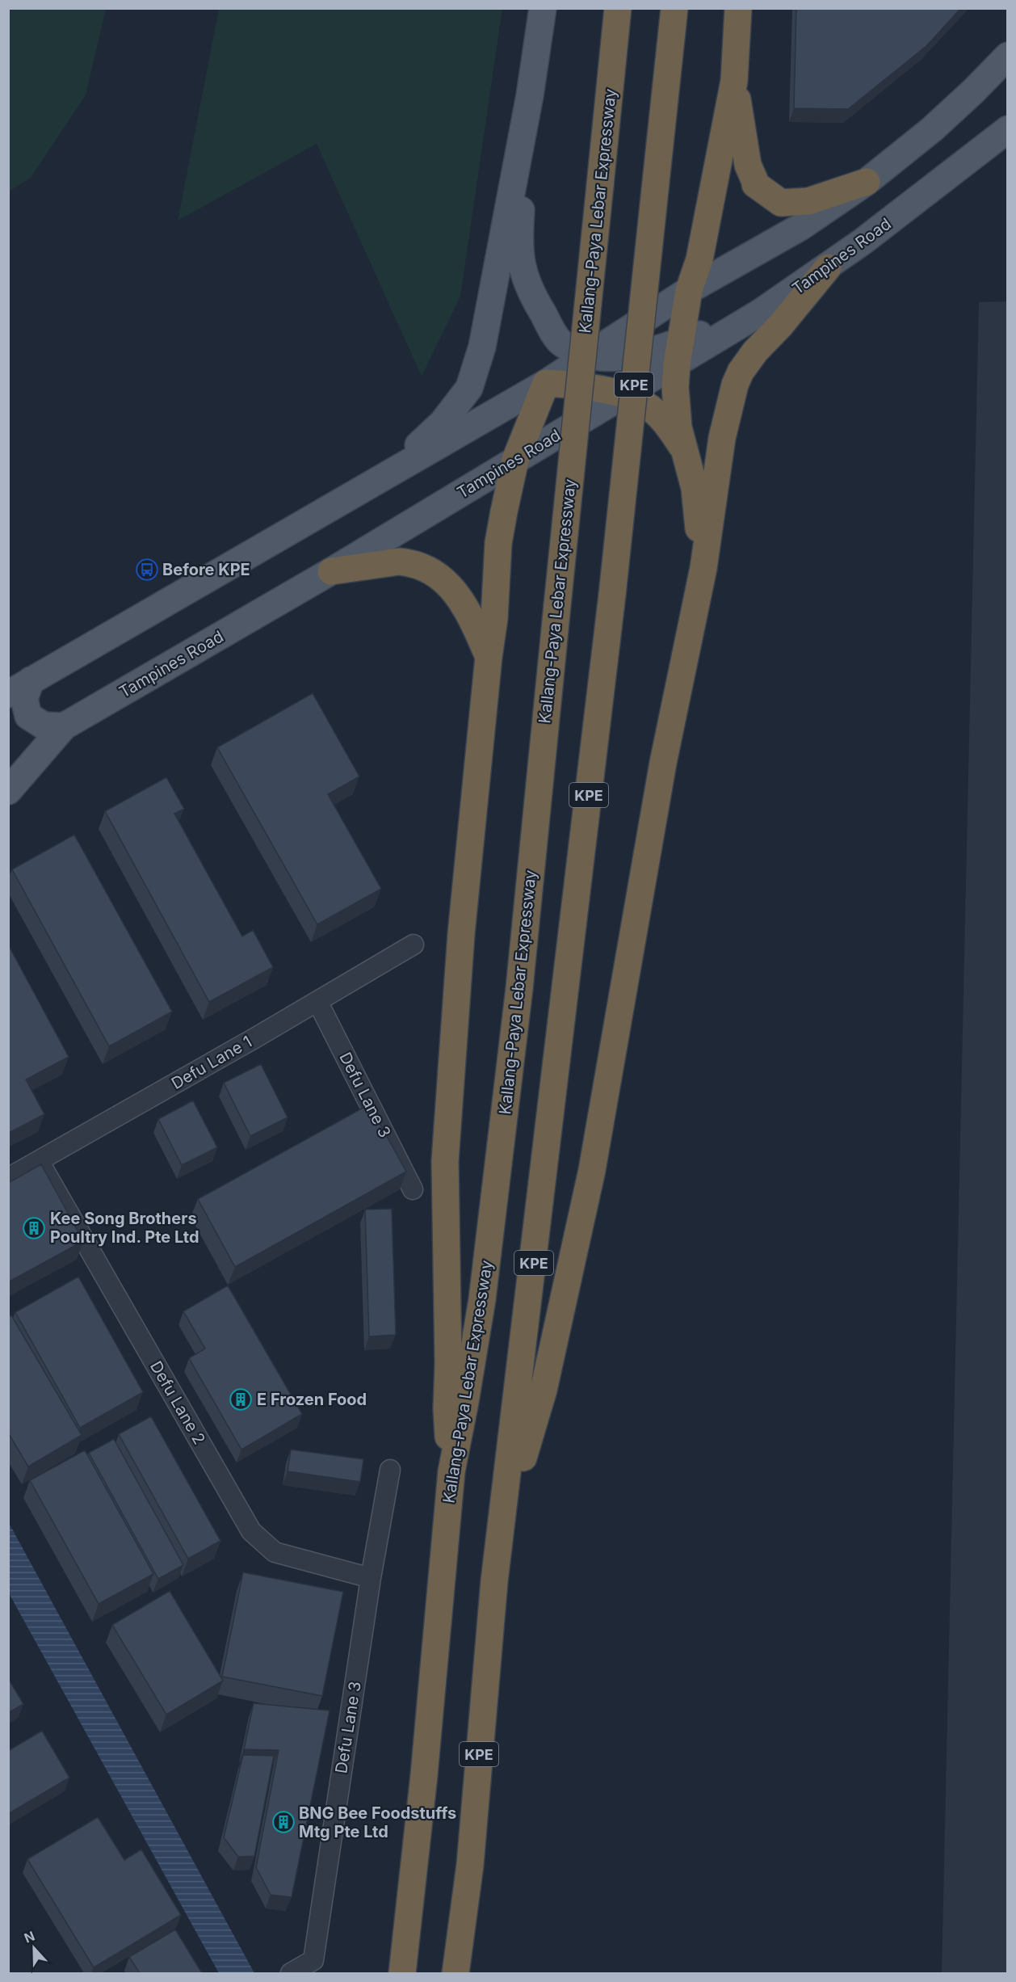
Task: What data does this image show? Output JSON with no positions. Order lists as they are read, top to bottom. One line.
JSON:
{"streets":{"highway":["Kallang-Paya Lebar Expressway","KPE"],"main road":["Tampines Road"],"street":["Defu Lane 1","Defu Lane 3","Defu Lane 2"]},"crossings":[["Defu Lane 1","Defu Lane 3"],["Defu Lane 1","Defu Lane 2"],["Defu Lane 3","Defu Lane 2"]],"places":{"bus stop":["Before KPE"],"building":["Kee Song Brothers Poultry Ind. Pte Ltd","E Frozen Food","BNG Bee Foodstuffs Mtg Pte Ltd"]},"north":"top"}
